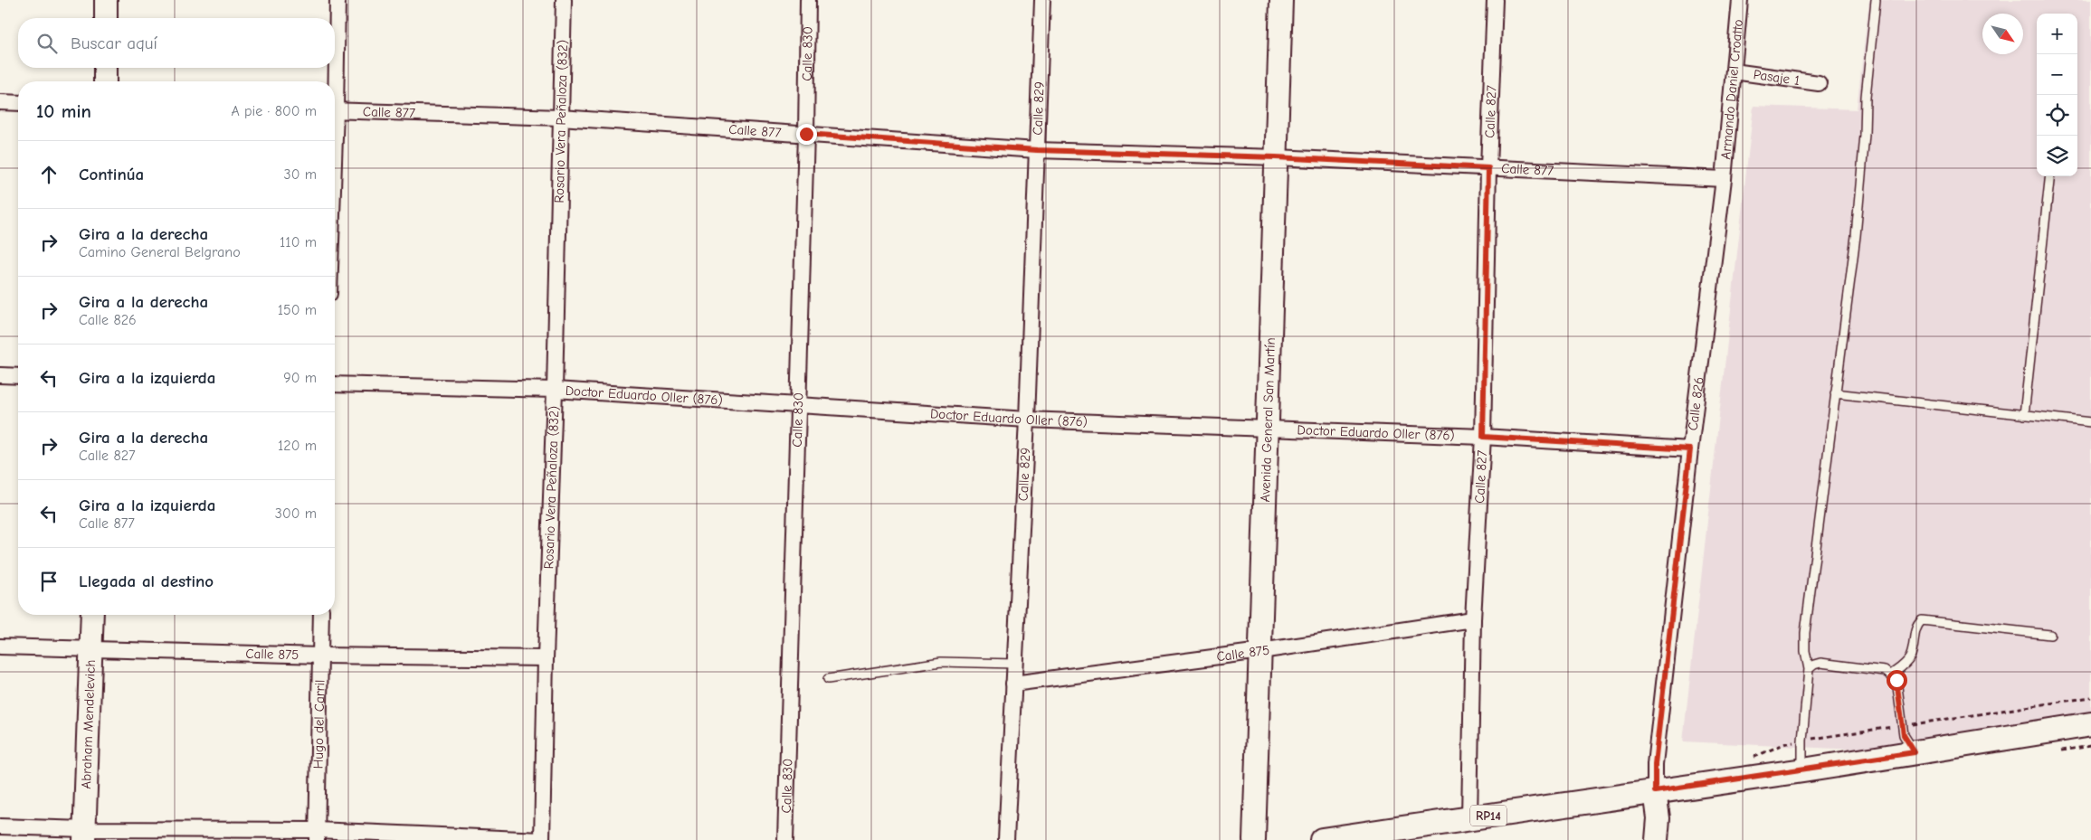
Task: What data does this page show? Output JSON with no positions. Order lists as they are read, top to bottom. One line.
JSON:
{"streets":{"main road":["Avenida General San Martín","Abraham Mendelevich","RP14"],"street":["Calle 830","Pasaje 1","Armando Daniel Croatto","Calle 829","Calle 827","Calle 877","Rosario Vera Peñaloza (832)","Doctor Eduardo Oller (876)","Calle 826","Calle 875","Hugo del Carril"]},"crossings":[["Calle 830","Calle 877"],["Calle 830","Doctor Eduardo Oller (876)"],["Pasaje 1","Armando Daniel Croatto"],["Armando Daniel Croatto","Calle 877"],["Armando Daniel Croatto","Calle 826"],["Calle 829","Calle 877"],["Calle 829","Doctor Eduardo Oller (876)"],["Calle 829","Calle 875"],["Calle 827","Calle 877"],["Calle 827","Doctor Eduardo Oller (876)"],["Calle 827","Calle 875"],["Calle 827","RP14"],["Calle 877","Rosario Vera Peñaloza (832)"],["Calle 877","Calle 826"],["Calle 877","Avenida General San Martín"],["Rosario Vera Peñaloza (832)","Doctor Eduardo Oller (876)"],["Rosario Vera Peñaloza (832)","Calle 875"],["Doctor Eduardo Oller (876)","Calle 826"],["Doctor Eduardo Oller (876)","Avenida General San Martín"],["Calle 826","RP14"],["Avenida General San Martín","Calle 875"],["Calle 875","Abraham Mendelevich"],["Calle 875","Hugo del Carril"]],"north":"bottom right","page":{"map_buttons":["+","−"],"search":"Buscar aquí","heading":["10 min","A pie · 800 m"],"list":[["Continúa","30 m"],["Gira a la derecha","Camino General Belgrano","110 m"],["Gira a la derecha","Calle 826","150 m"],["Gira a la izquierda","90 m"],["Gira a la derecha","Calle 827","120 m"],["Gira a la izquierda","Calle 877","300 m"],"Llegada al destino"]}}
